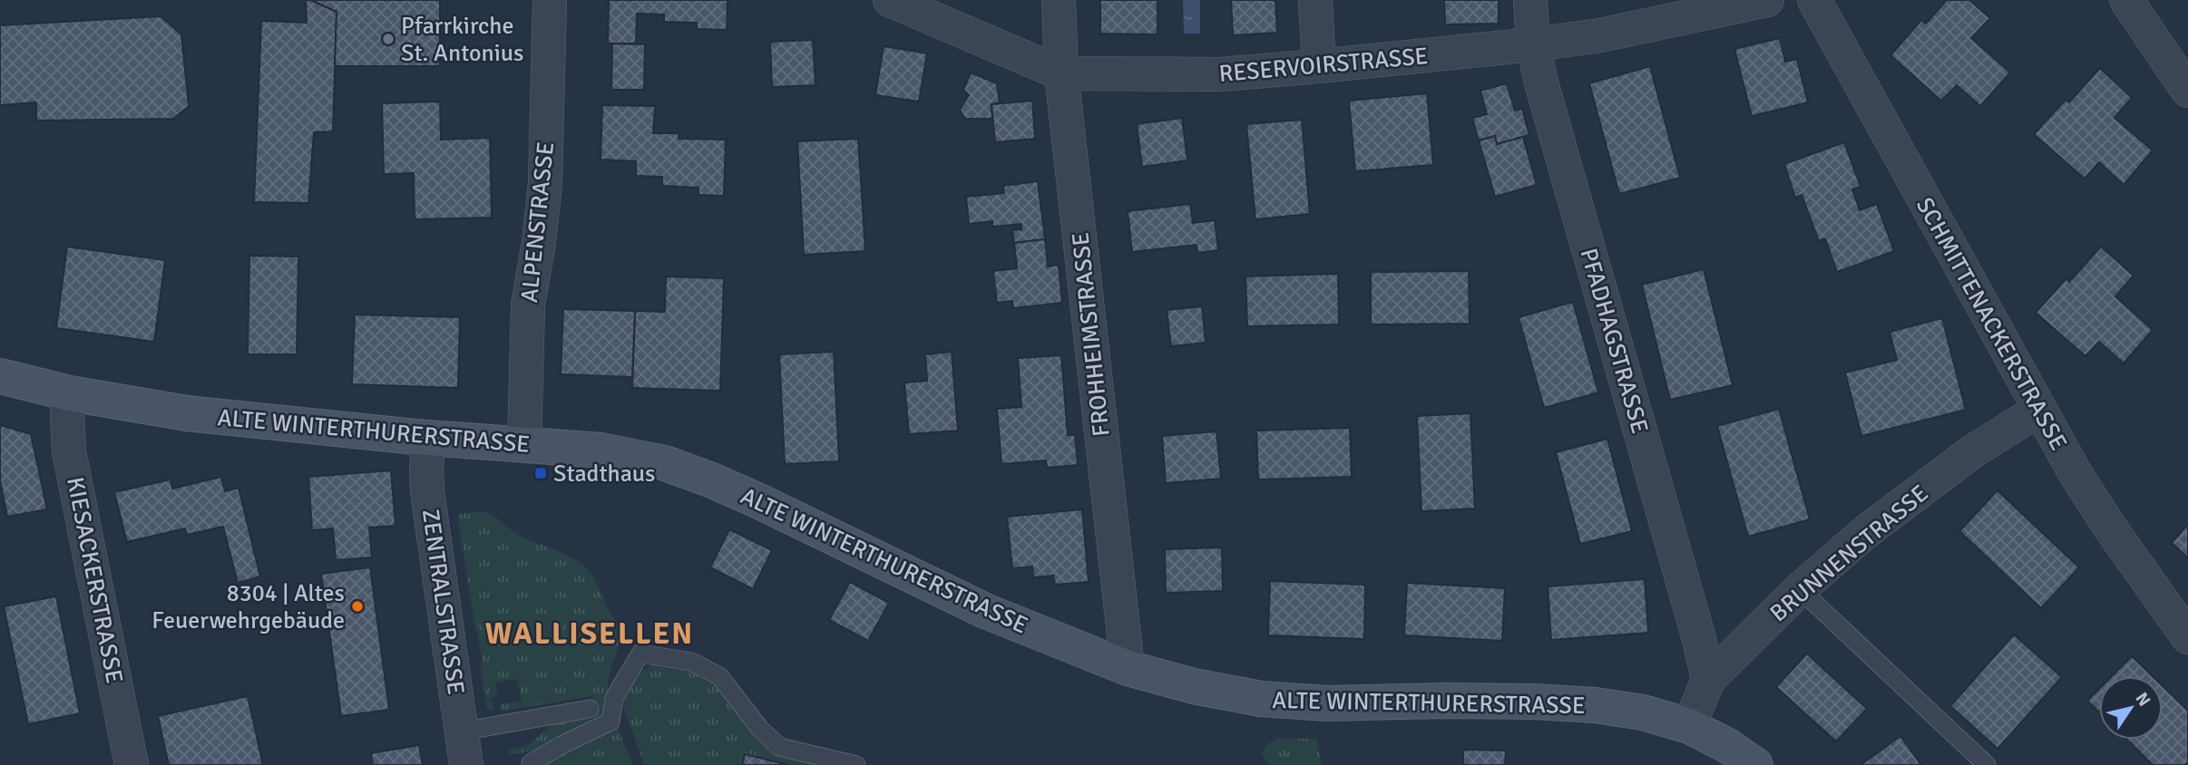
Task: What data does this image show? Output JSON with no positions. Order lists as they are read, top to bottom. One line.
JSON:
{"streets":{"main road":["ALTE WINTERTHURERSTRASSE"],"street":["RESERVOIRSTRASSE","ALPENSTRASSE","SCHMITTENACKERSTRASSE","FROHHEIMSTRASSE","PFADHAGSTRASSE","BRUNNENSTRASSE","KIESACKERSTRASSE","ZENTRALSTRASSE"]},"crossings":[["RESERVOIRSTRASSE","FROHHEIMSTRASSE"],["RESERVOIRSTRASSE","PFADHAGSTRASSE"],["ALPENSTRASSE","ALTE WINTERTHURERSTRASSE"],["SCHMITTENACKERSTRASSE","BRUNNENSTRASSE"],["FROHHEIMSTRASSE","ALTE WINTERTHURERSTRASSE"],["PFADHAGSTRASSE","BRUNNENSTRASSE"],["ALTE WINTERTHURERSTRASSE","BRUNNENSTRASSE"],["ALTE WINTERTHURERSTRASSE","KIESACKERSTRASSE"],["ALTE WINTERTHURERSTRASSE","ZENTRALSTRASSE"]],"districts":["WALLISELLEN"],"places":{"other":["Pfarrkirche St. Antonius","8304 | Altes Feuerwehrgebäude"],"transit":["Stadthaus"]},"north":"top right"}
